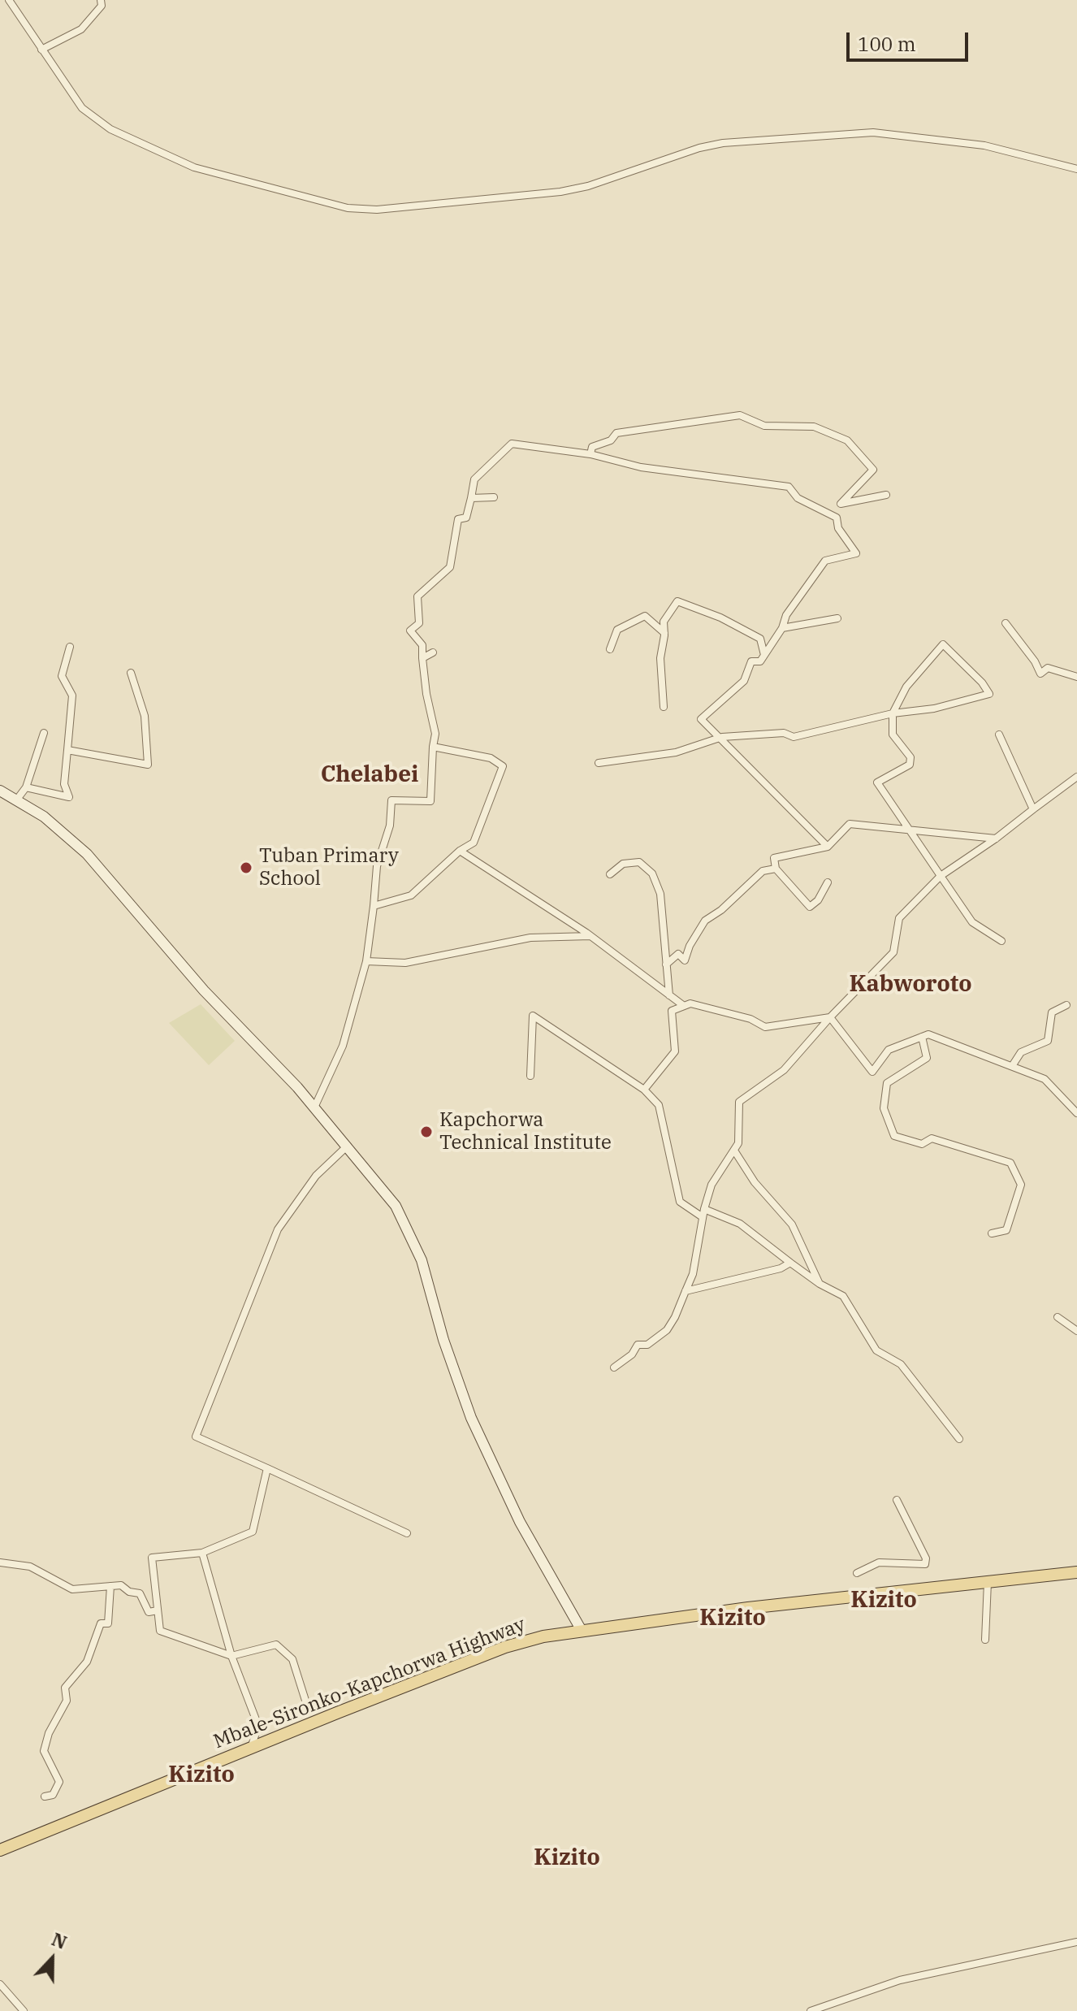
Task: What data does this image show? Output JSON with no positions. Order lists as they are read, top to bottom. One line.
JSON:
{"streets":{"main road":["Mbale-Sironko-Kapchorwa Highway"]},"districts":["Chelabei","Kabworoto","Kizito","Kizito","Kizito","Kizito"],"places":["Tuban Primary School","Kapchorwa Technical Institute"],"scale_bar":"100 m","north":"top"}
